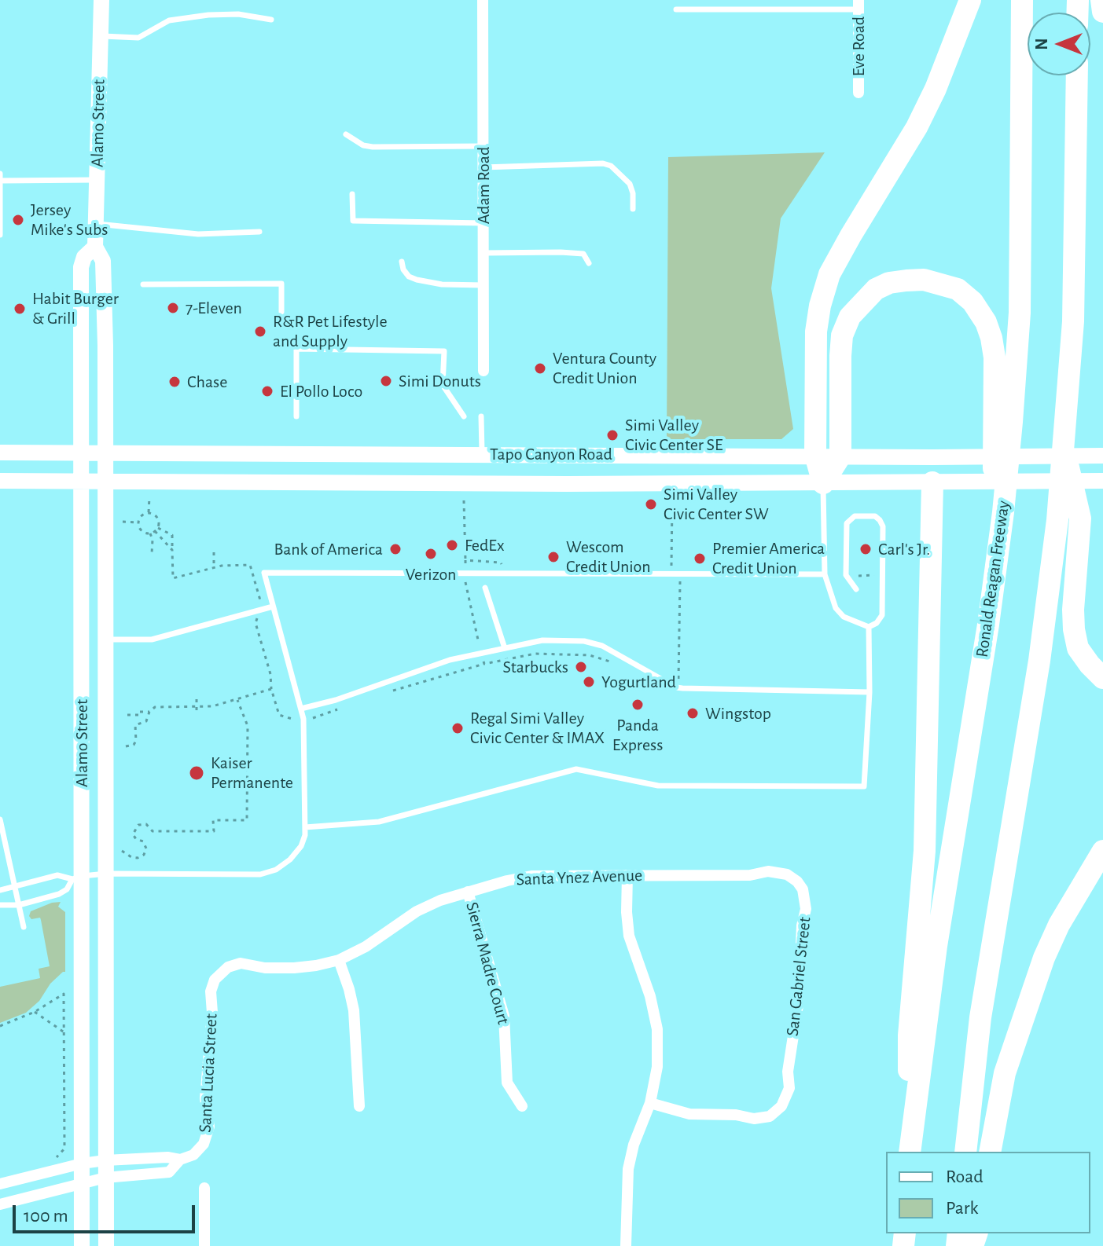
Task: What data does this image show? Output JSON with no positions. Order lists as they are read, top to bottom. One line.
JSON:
{"streets":{"highway":["Ronald Reagan Freeway"],"main road":["Alamo Street","Tapo Canyon Road"],"street":["Eve Road","Adam Road","Santa Ynez Avenue","Sierra Madre Court","San Gabriel Street","Santa Lucia Street"]},"crossings":[["Alamo Street","Tapo Canyon Road"],["Alamo Street","Santa Lucia Street"],["Santa Ynez Avenue","Sierra Madre Court"],["Santa Ynez Avenue","San Gabriel Street"],["Santa Ynez Avenue","Santa Lucia Street"]],"places":["Jersey Mike's Subs","7-Eleven","Habit Burger & Grill","R&R Pet Lifestyle and Supply","Ventura County Credit Union","Simi Donuts","Chase","El Pollo Loco","Simi Valley Civic Center SE","Simi Valley Civic Center SW","FedEx","Bank of America","Carl's Jr.","Verizon","Wescom Credit Union","Premier America Credit Union","Starbucks","Yogurtland","Panda Express","Wingstop","Regal Simi Valley Civic Center & IMAX","Kaiser Permanente"],"legend":["Road","Park"],"scale_bar":"100 m","north":"left"}
